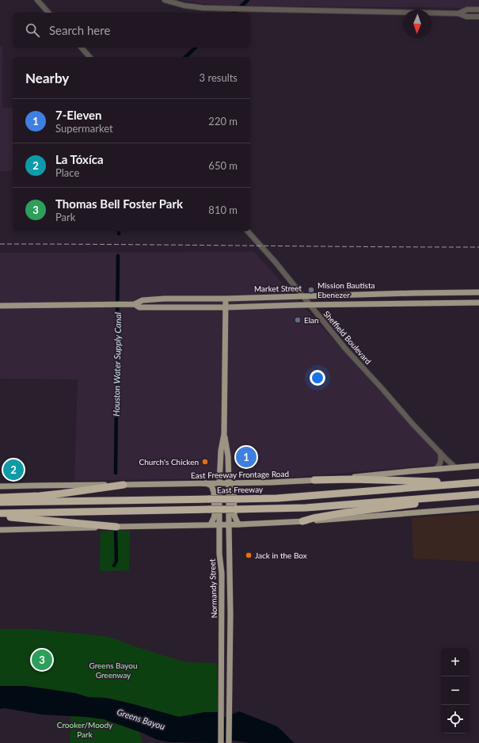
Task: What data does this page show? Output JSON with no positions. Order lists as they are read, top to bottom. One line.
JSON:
{"streets":{"highway":["East Freeway"],"main road":["Market Street","East Freeway Frontage Road","Normandy Street"],"street":["Sheffield Boulevard"]},"crossings":[["Market Street","Sheffield Boulevard"],["Market Street","Normandy Street"],["Sheffield Boulevard","East Freeway Frontage Road"],["East Freeway Frontage Road","Normandy Street"]],"water":["Houston Water Supply Canal","Greens Bayou"],"parks":["Greens Bayou Greenway","Crooker/Moody Park"],"places":["Mission Bautista Ebenezer","Elan","Church's Chicken","Jack in the Box"],"north":"bottom","page":{"search":"Search here","heading":["Nearby","3 results"],"list":[{"mark":"1","name":"7-Eleven","note":"Supermarket","value":"220 m"},{"mark":"2","name":"La Tóxíca","note":"Place","value":"650 m"},{"mark":"3","name":"Thomas Bell Foster Park","note":"Park","value":"810 m"}],"pins":["1","2","3"],"map_buttons":["+","−"]}}
